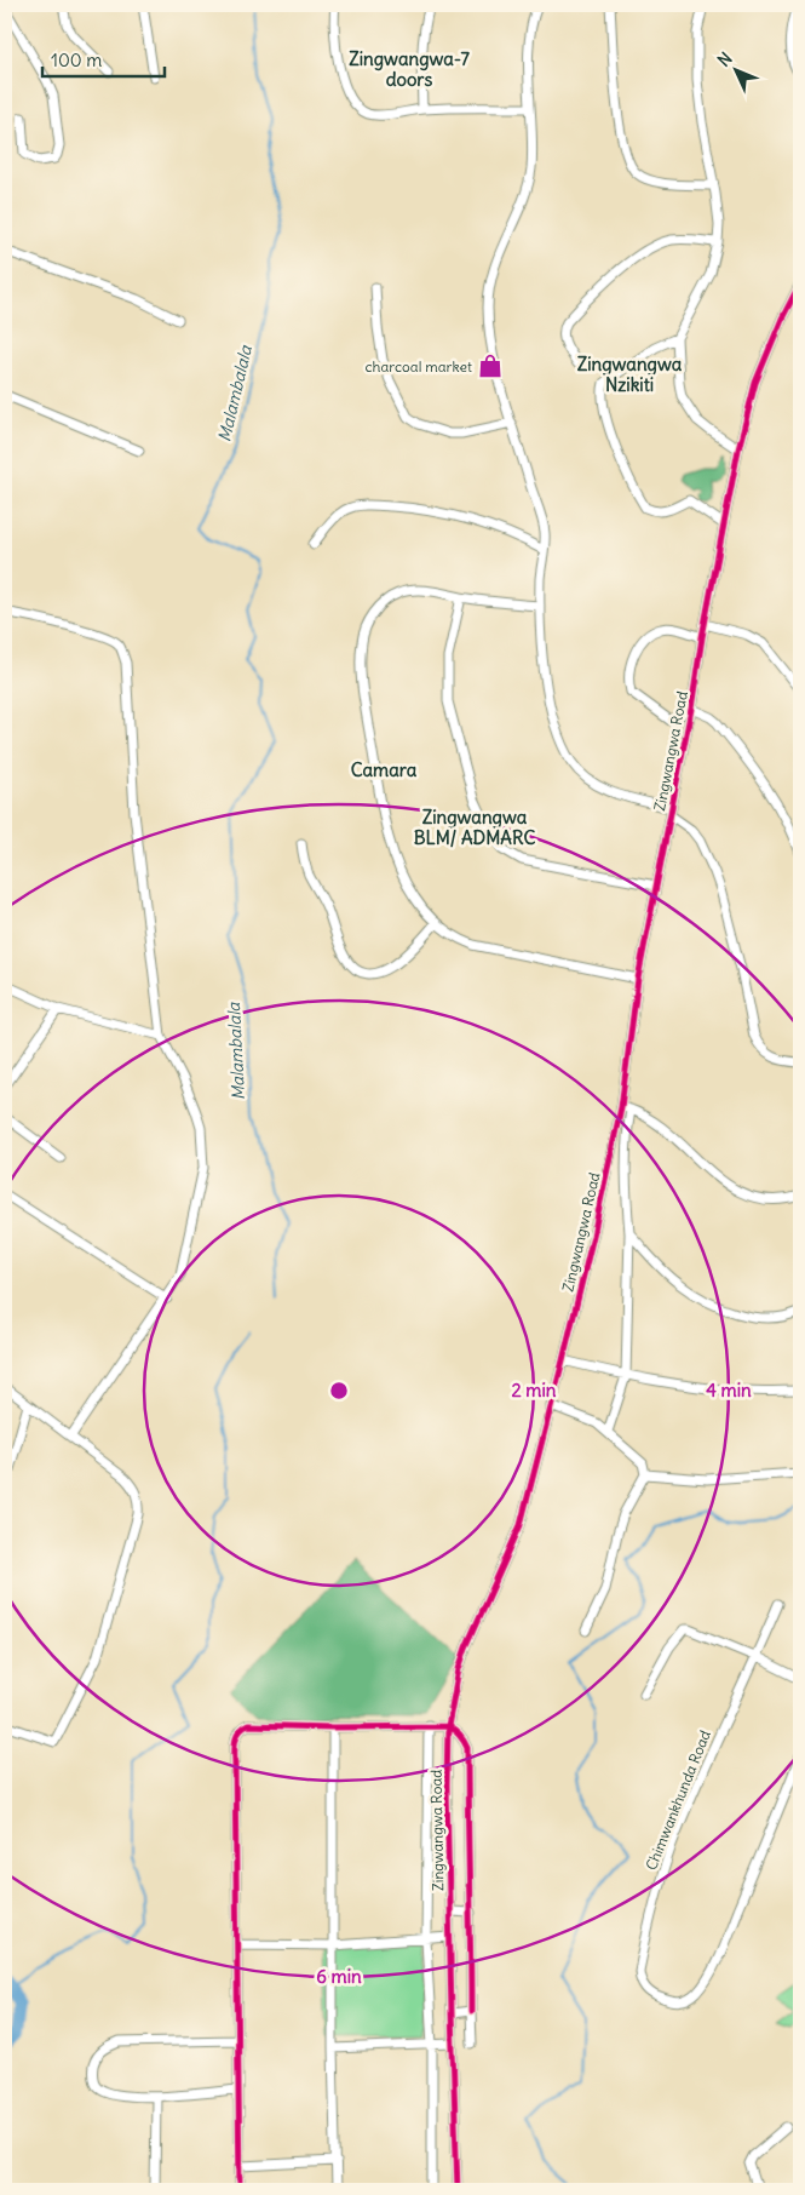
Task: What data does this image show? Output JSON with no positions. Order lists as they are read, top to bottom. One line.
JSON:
{"streets":{"street":["Zingwangwa Road","Chimwankhunda Road"]},"districts":["Zingwangwa-7 doors","Zingwangwa Nzikiti","Camara","Zingwangwa BLM/ ADMARC"],"water":["Malambalala"],"places":{"shop":["charcoal market"]},"scale_bar":"100 m","north":"top left","rings":["2 min","4 min","6 min"]}
